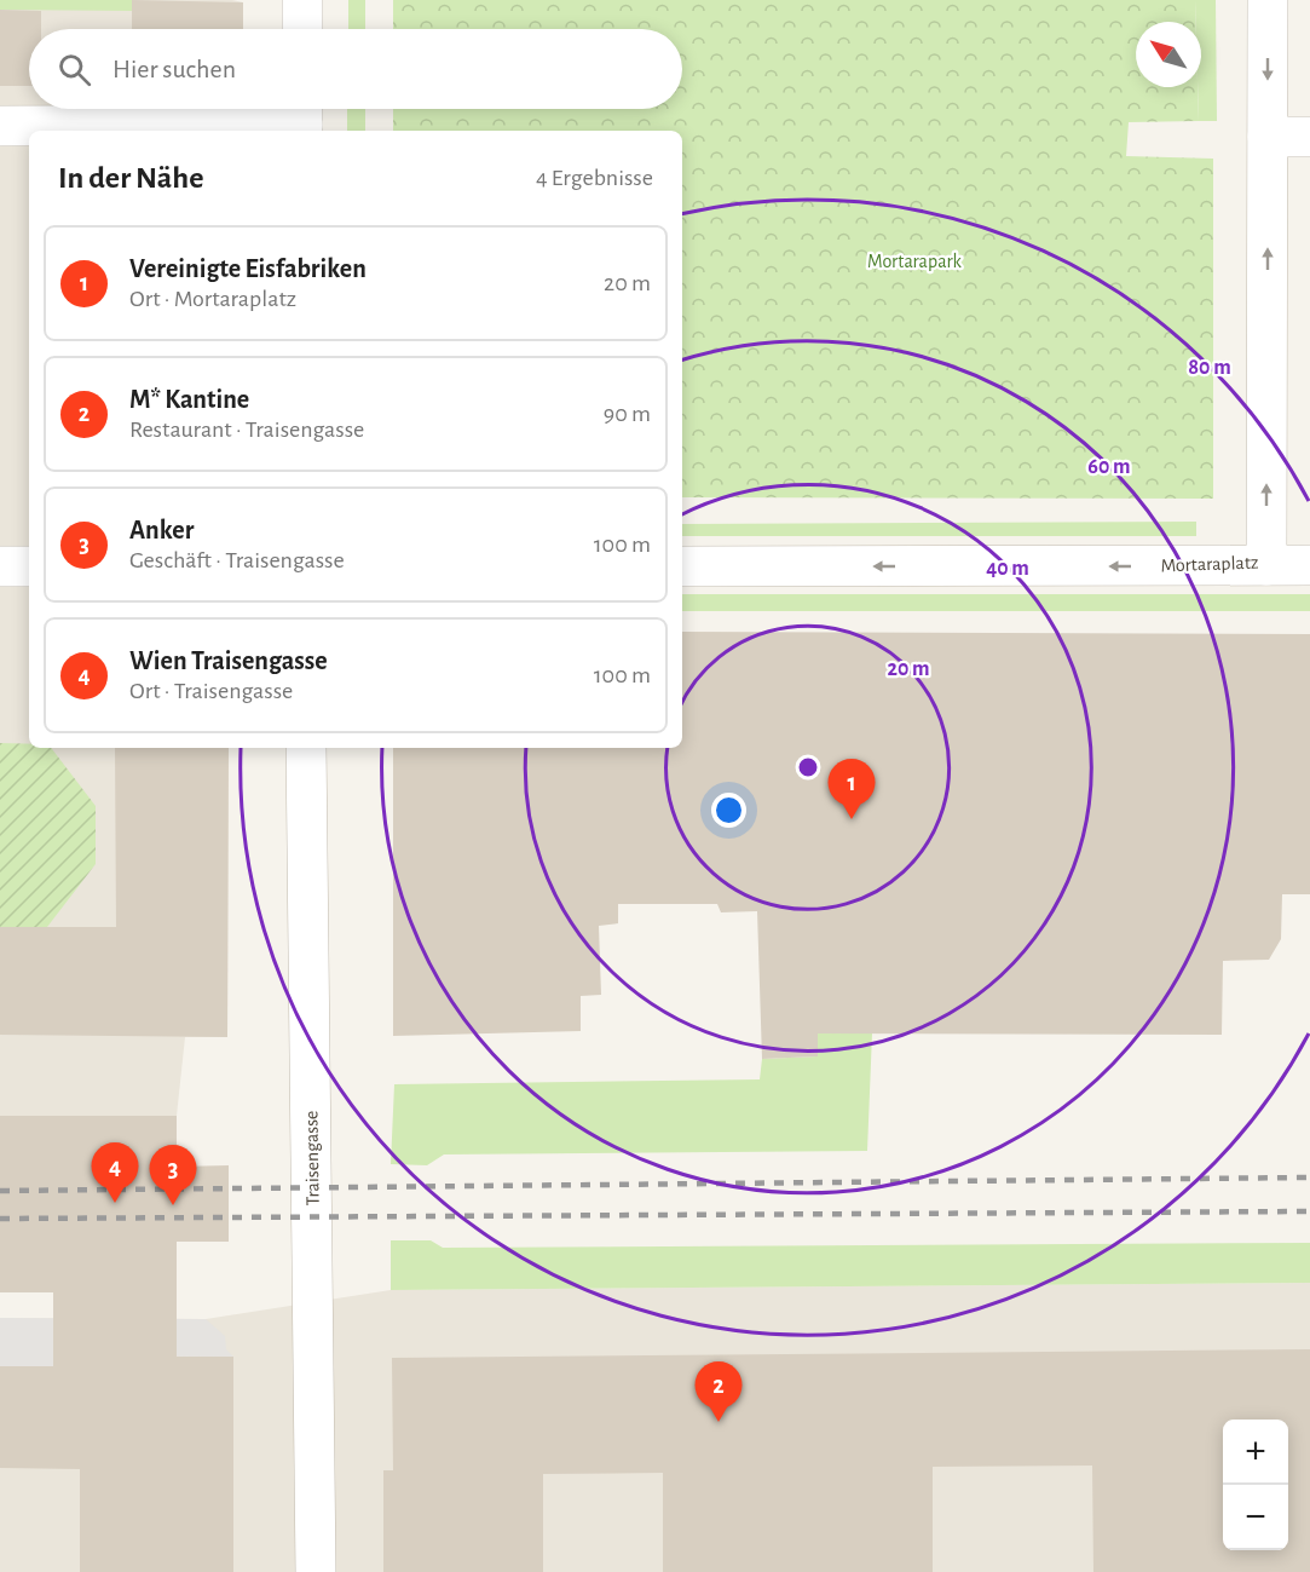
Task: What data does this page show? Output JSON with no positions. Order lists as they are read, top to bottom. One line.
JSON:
{"streets":{"street":["Mortaraplatz","Traisengasse"]},"parks":["Mortarapark"],"north":"top left","page":{"search":"Hier suchen","heading":["In der Nähe","4 Ergebnisse"],"list":[{"mark":"1","name":"Vereinigte Eisfabriken","note":"Ort · Mortaraplatz","value":"20 m"},{"mark":"2","name":"M* Kantine","note":"Restaurant · Traisengasse","value":"90 m"},{"mark":"3","name":"Anker","note":"Geschäft · Traisengasse","value":"100 m"},{"mark":"4","name":"Wien Traisengasse","note":"Ort · Traisengasse","value":"100 m"}],"pins":["1","4","3","2"],"map_buttons":["+","−"]},"rings":["80 m","60 m","40 m","20 m"]}
